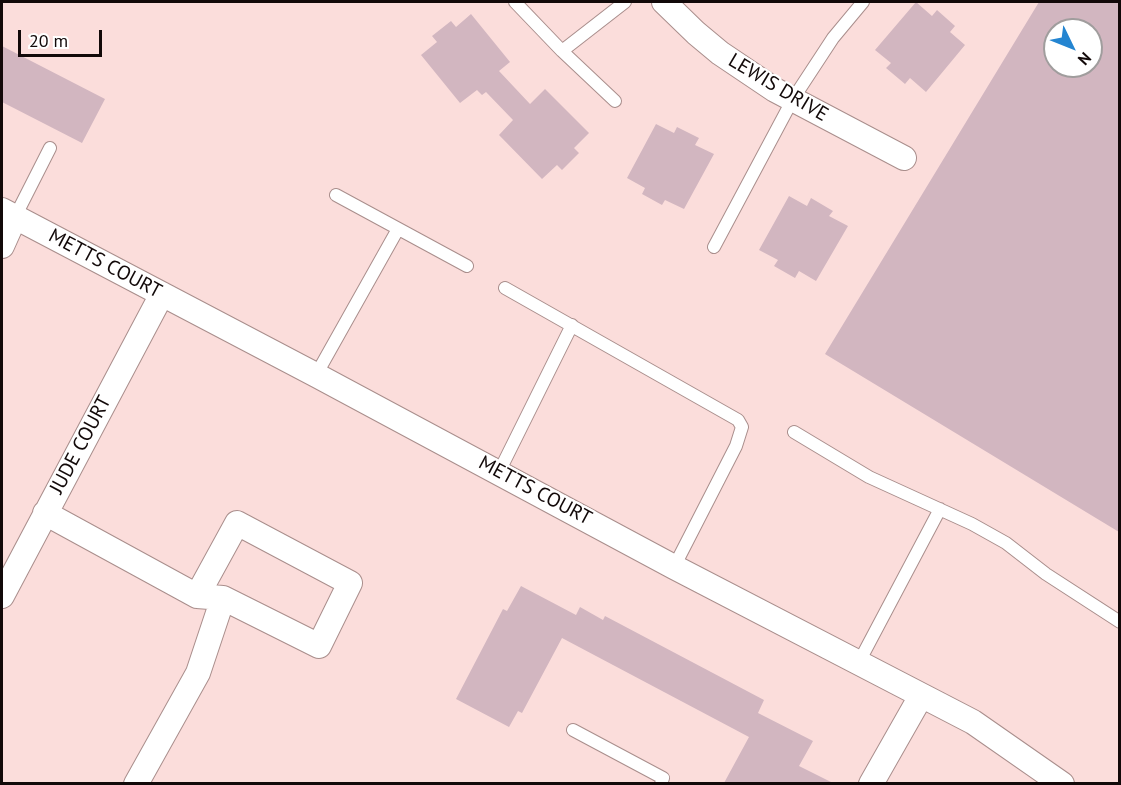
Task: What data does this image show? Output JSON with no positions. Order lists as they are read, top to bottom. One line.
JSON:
{"streets":{"street":["LEWIS DRIVE","METTS COURT","JUDE COURT"]},"crossings":[["METTS COURT","JUDE COURT"]],"scale_bar":"20 m","north":"bottom right"}
